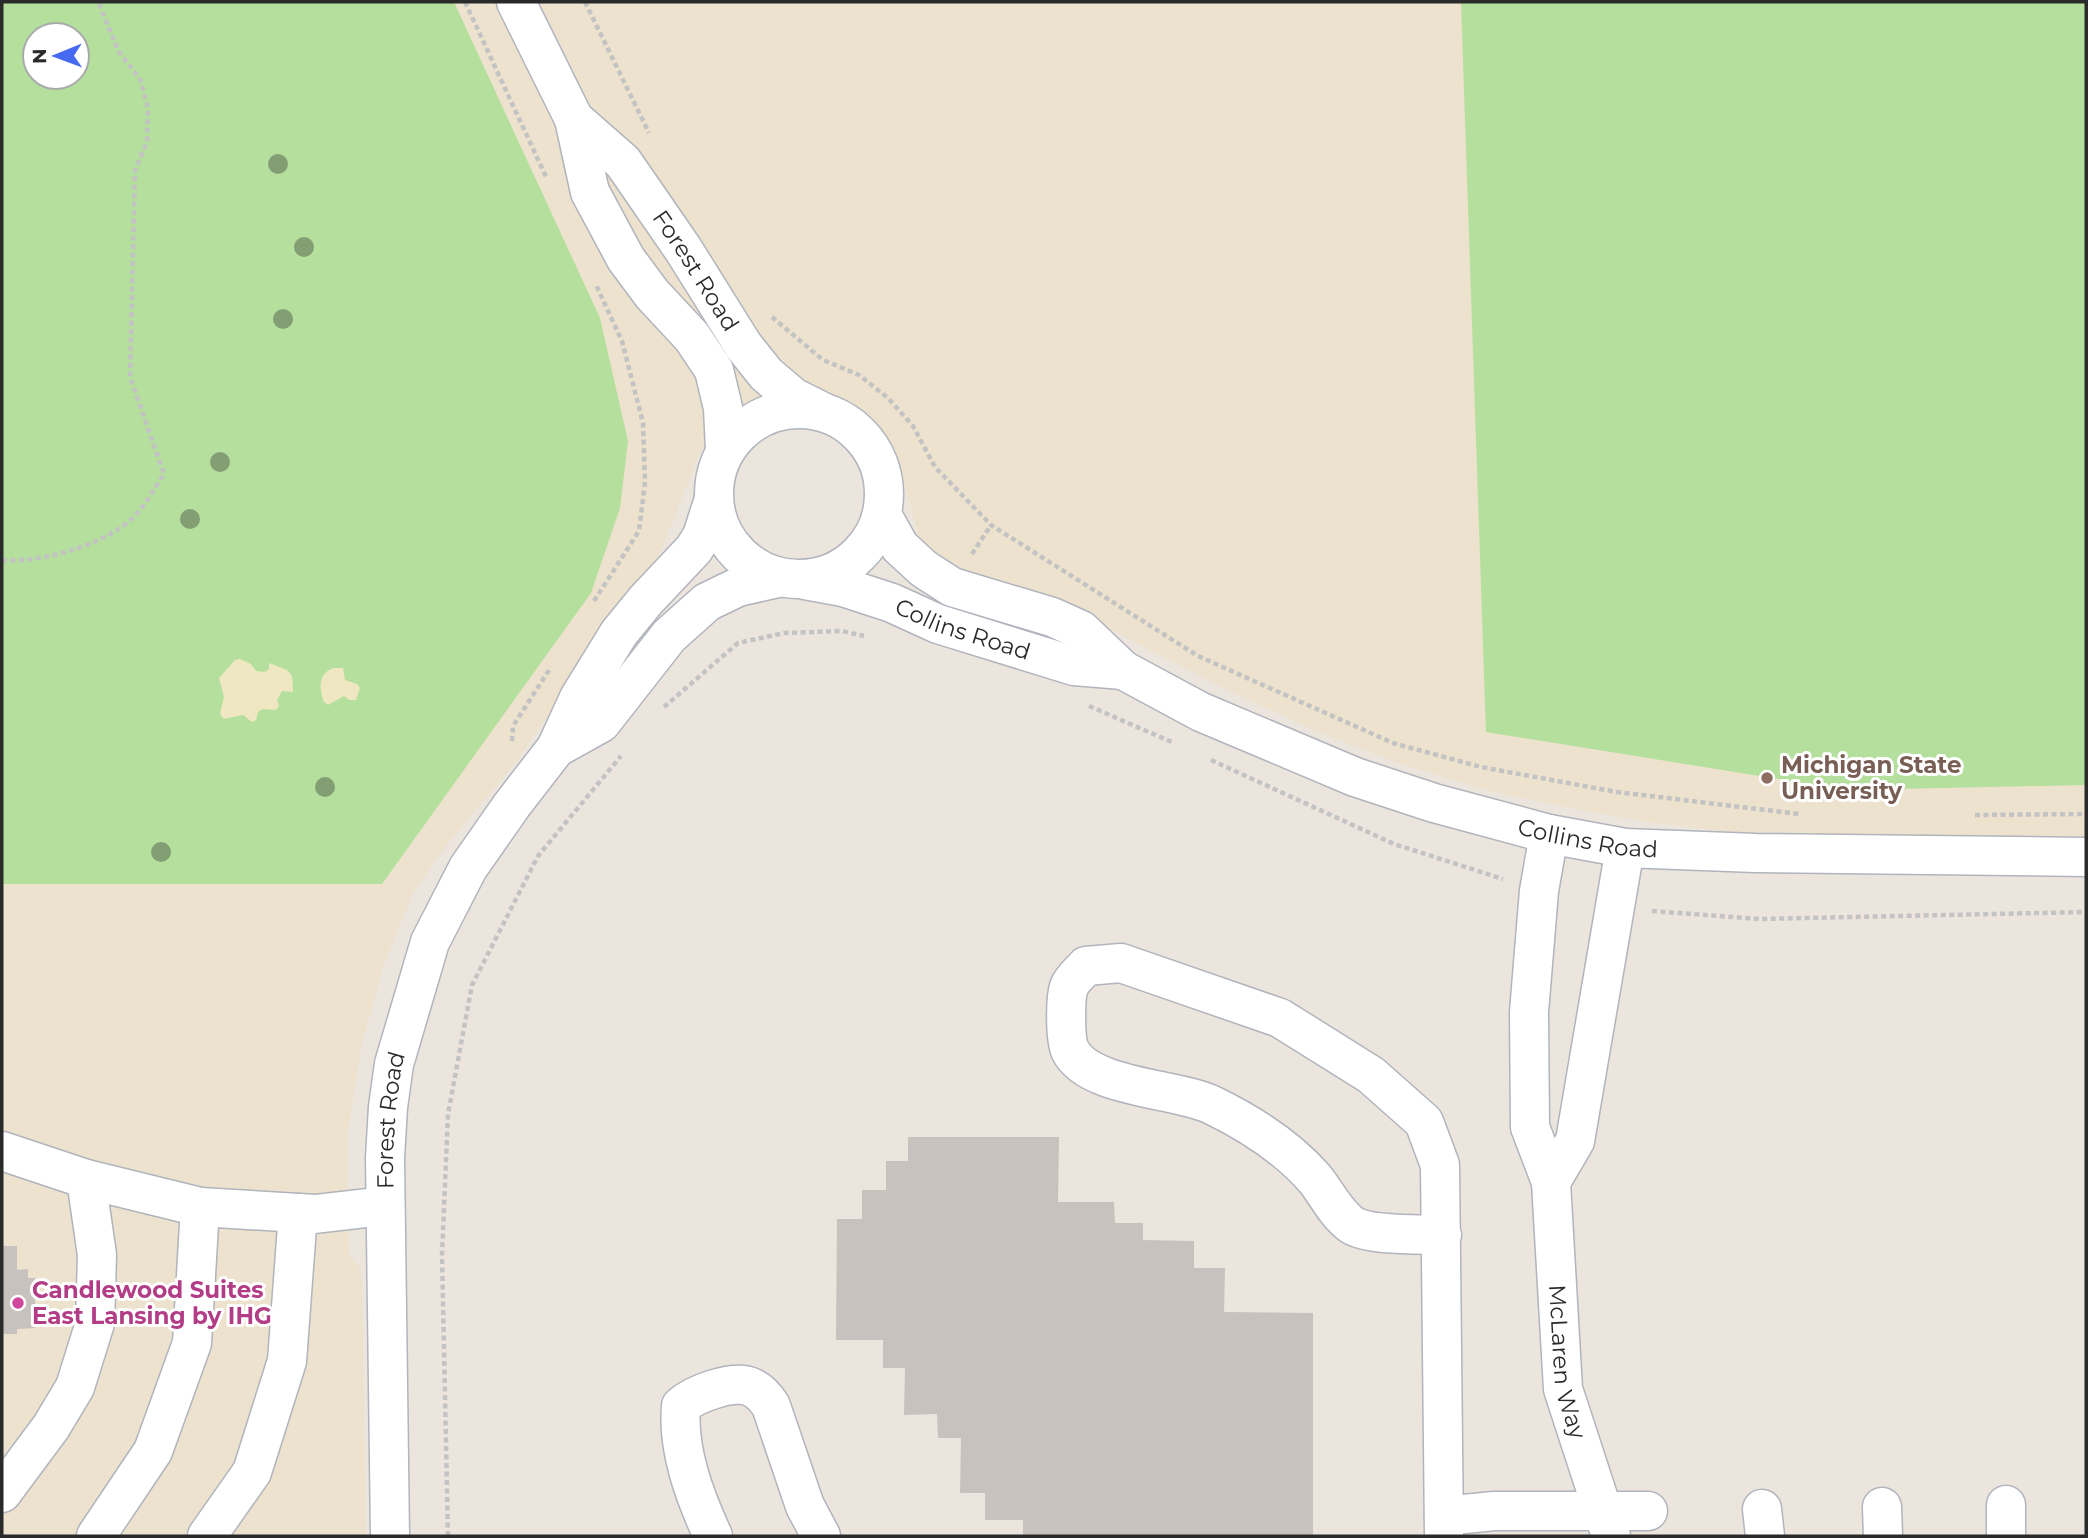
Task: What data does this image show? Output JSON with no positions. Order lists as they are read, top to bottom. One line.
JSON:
{"streets":{"street":["Forest Road","Collins Road","McLaren Way"]},"crossings":[["Forest Road","Collins Road"],["Collins Road","McLaren Way"]],"places":["Michigan State University","Candlewood Suites East Lansing by IHG"],"north":"left"}
